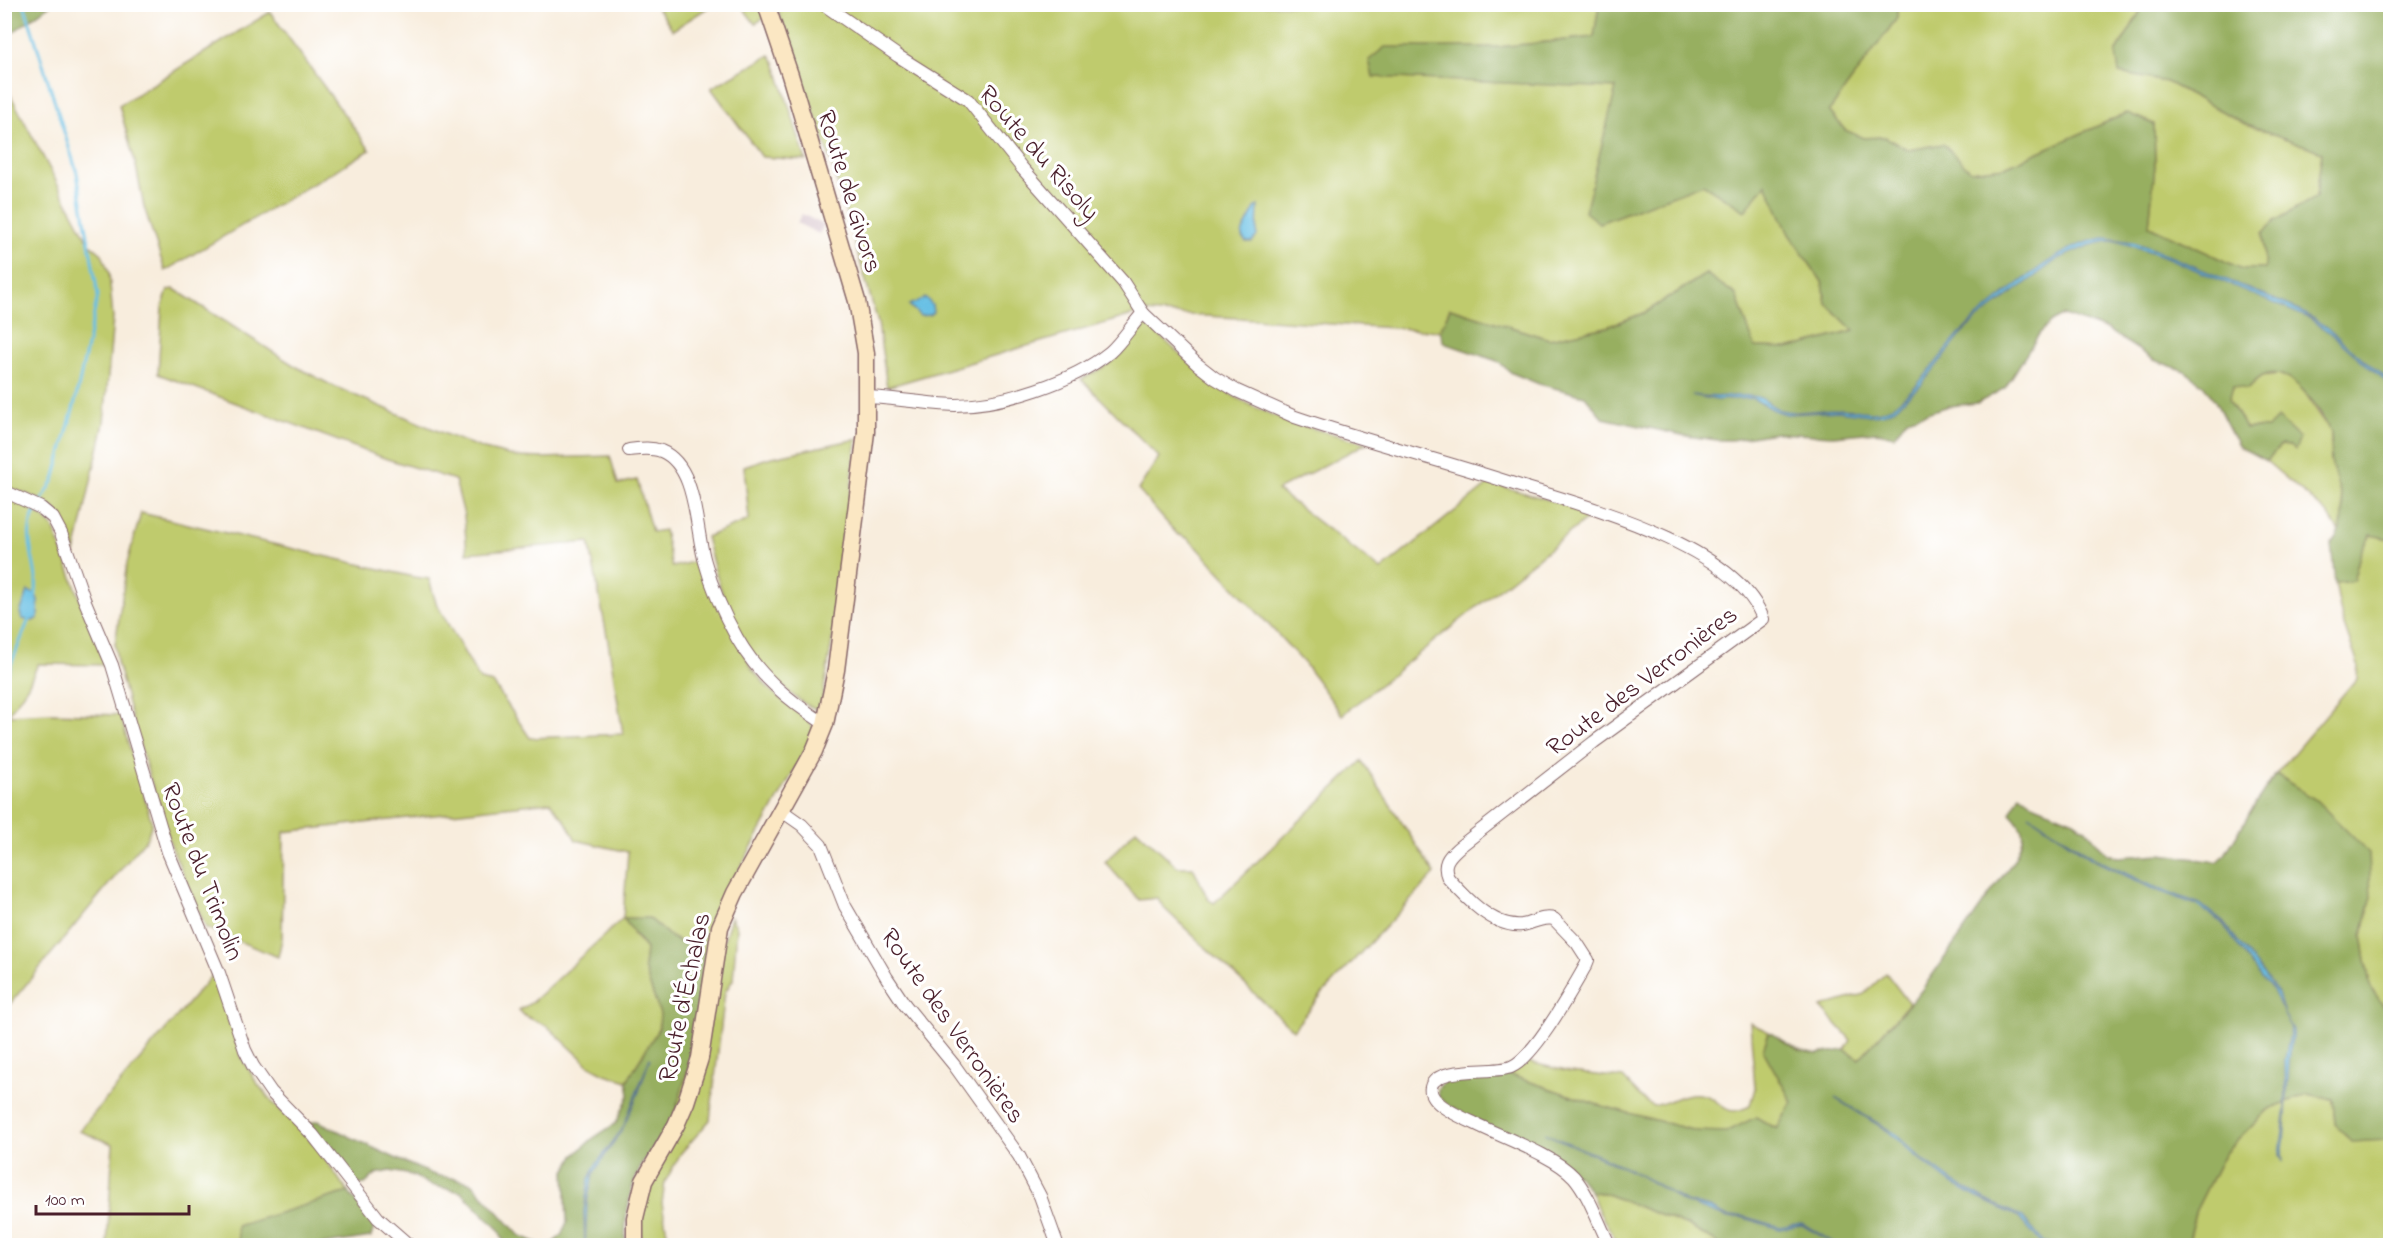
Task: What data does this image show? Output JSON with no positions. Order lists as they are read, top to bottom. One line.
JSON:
{"streets":{"street":["Route du Risoly","Route de Givors","Route des Verronières","Route du Trimolin","Route d'Échalas"]},"crossings":[["Route du Risoly","Route des Verronières"],["Route de Givors","Route d'Échalas"],["Route des Verronières","Route d'Échalas"]],"scale_bar":"100 m"}
